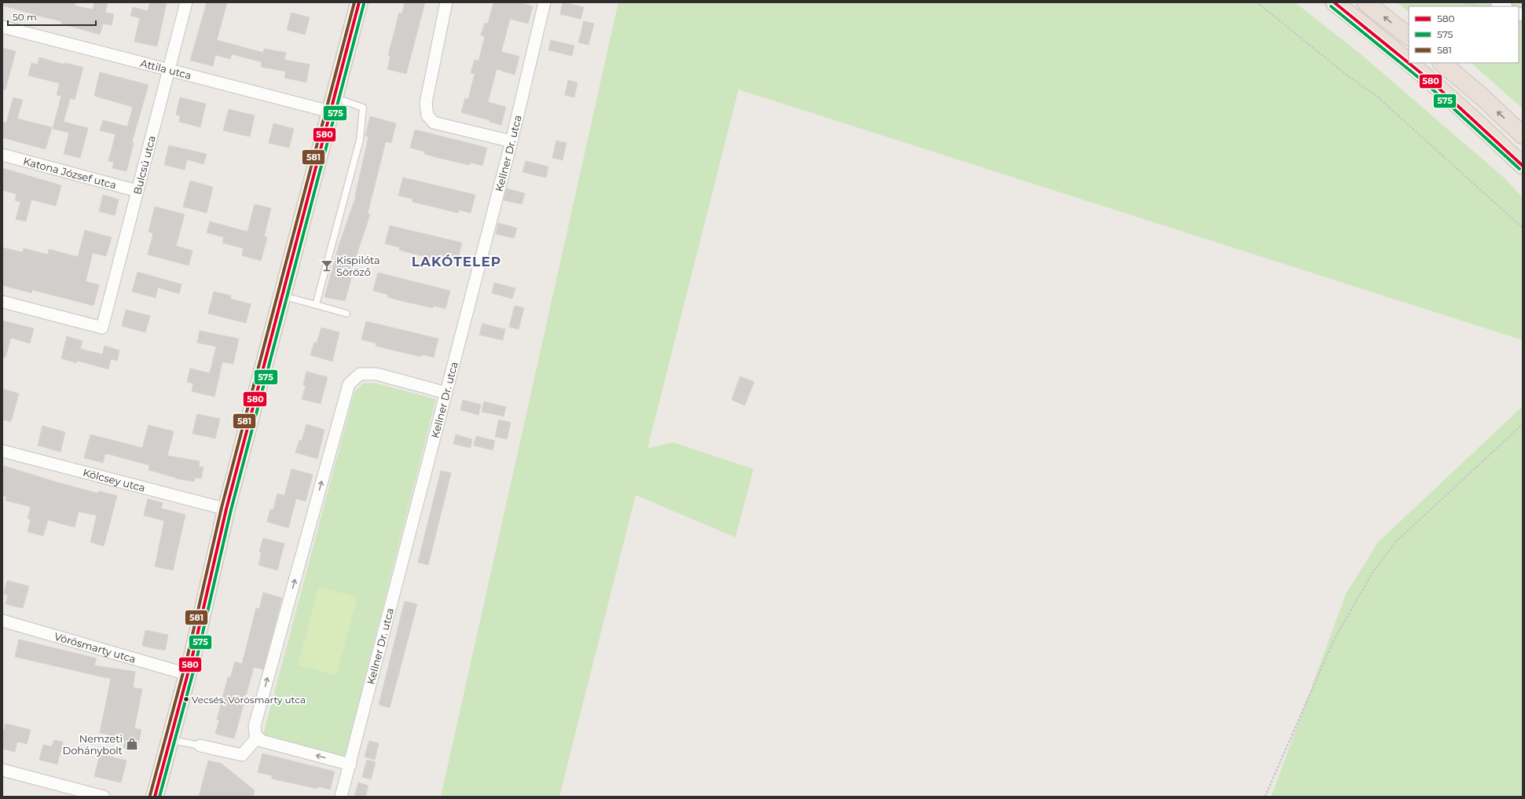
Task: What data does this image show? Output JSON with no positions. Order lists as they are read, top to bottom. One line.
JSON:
{"streets":{"street":["Attila utca","Kellner Dr. utca","Bulcsú utca","Katona József utca","Kölcsey utca","Vörösmarty utca"]},"crossings":[["Attila utca","Bulcsú utca"],["Bulcsú utca","Katona József utca"]],"districts":["LAKÓTELEP"],"places":{"bar":["Kispilóta Söröző"],"other":["Vecsés, Vörösmarty utca"],"shop":["Nemzeti Dohánybolt"]},"lines":["transit line 580","transit line 581","transit line 575"],"legend":["580","575","581"],"scale_bar":"50 m"}
